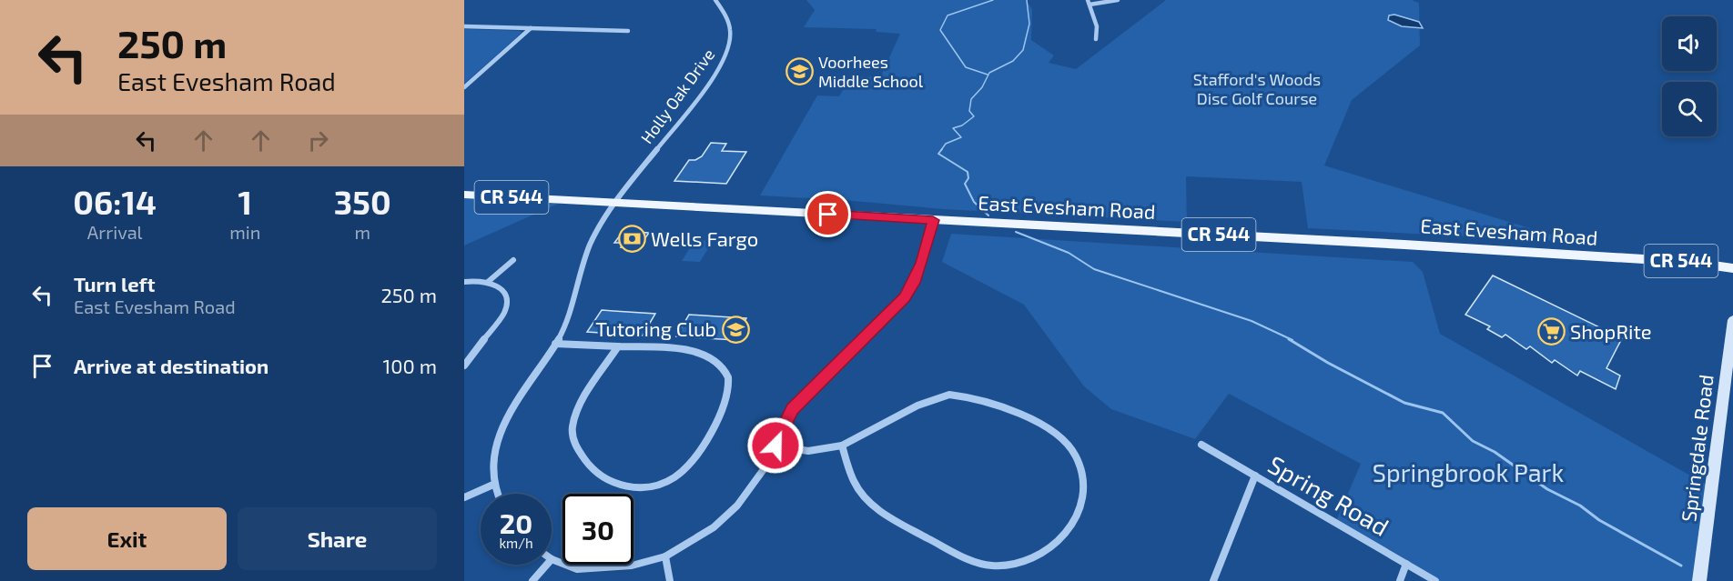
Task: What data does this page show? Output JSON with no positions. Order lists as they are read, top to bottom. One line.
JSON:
{"streets":{"main road":["CR 544","East Evesham Road","Springdale Road"],"street":["Holly Oak Drive","Spring Road"]},"crossings":[["Holly Oak Drive","East Evesham Road"]],"parks":["Stafford's Woods Disc Golf Course","Springbrook Park"],"places":{"school or university":["Voorhees Middle School","Tutoring Club"],"bank":["Wells Fargo"],"supermarket":["ShopRite"]},"page":{"turn":["250 m","East Evesham Road"],"eta":["06:14","Arrival","1","min","350","m"],"list":[{"name":"Turn left","note":"East Evesham Road","value":"250 m"},{"name":"Arrive at destination","value":"100 m"}],"speed":"20 km/h","limit":"30","buttons":["Exit","Share"]}}
